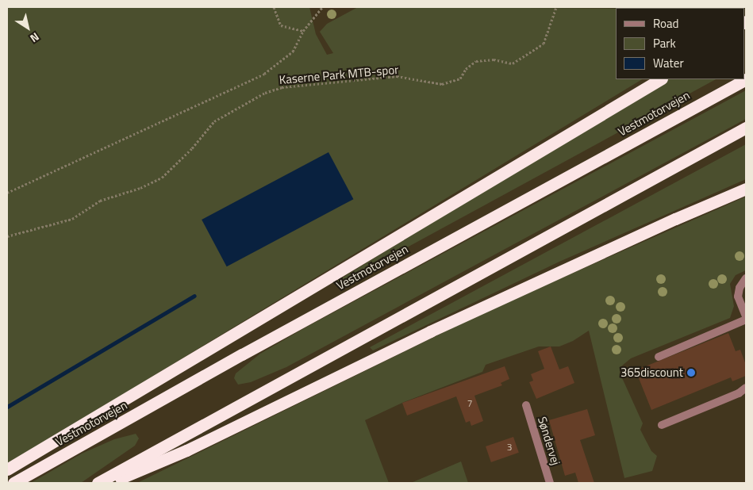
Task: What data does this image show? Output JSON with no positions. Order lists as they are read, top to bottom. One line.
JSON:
{"streets":{"highway":["Vestmotorvejen"],"street":["Søndervej"],"path":["Kaserne Park MTB-spor"]},"places":["365discount"],"house_numbers":["7","3"],"legend":["Road","Park","Water"],"north":"bottom right"}
